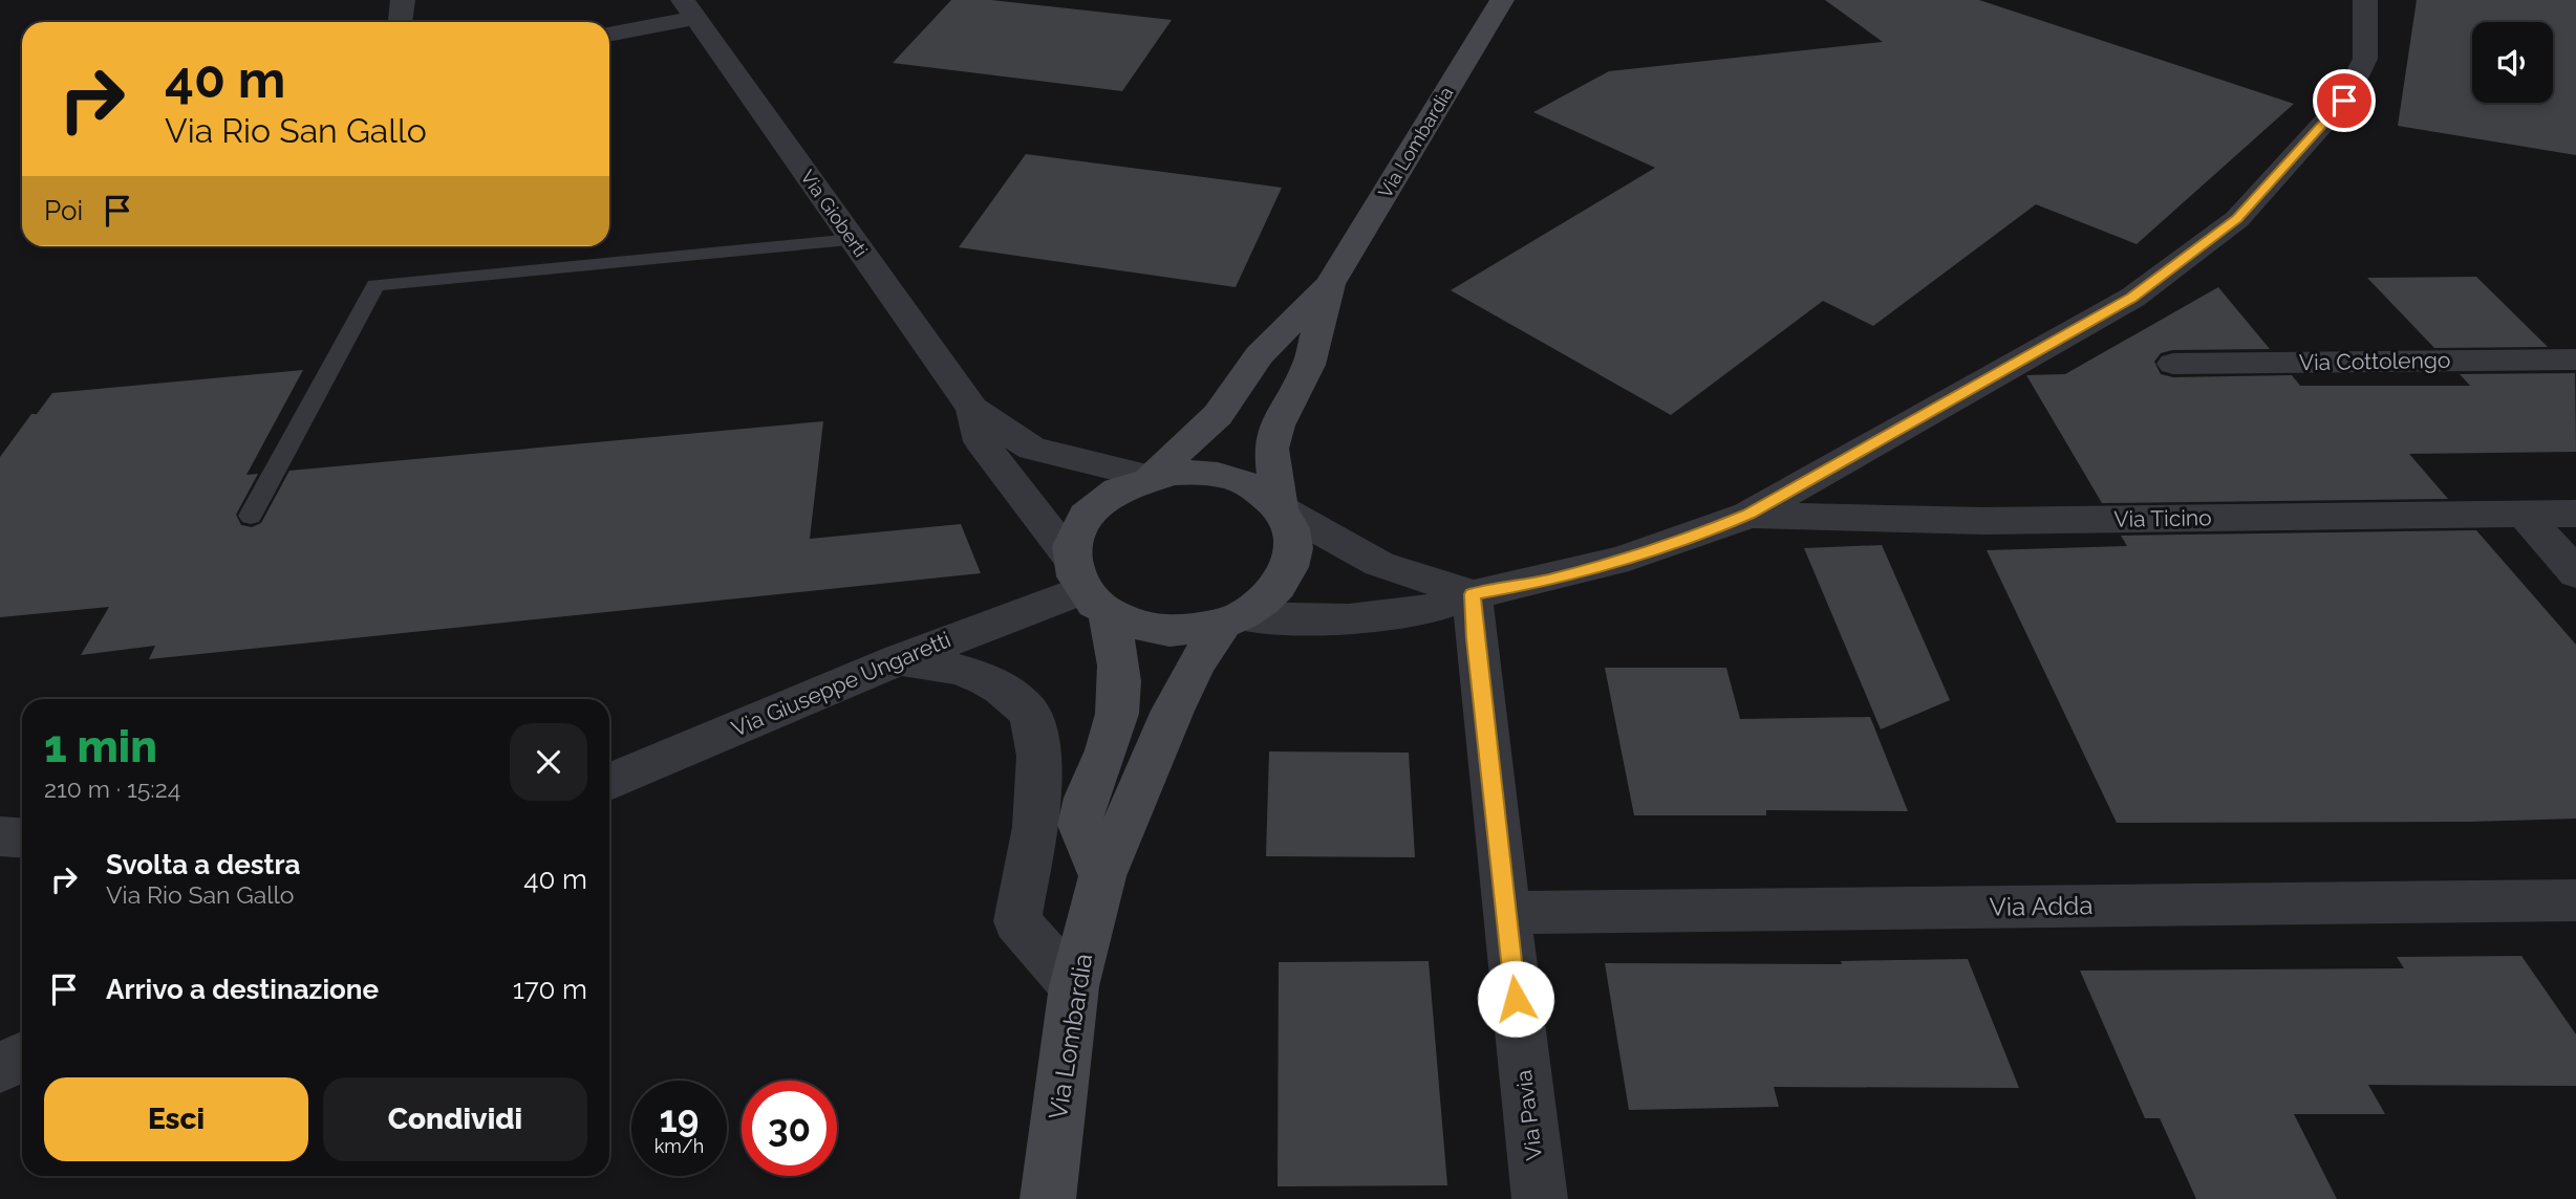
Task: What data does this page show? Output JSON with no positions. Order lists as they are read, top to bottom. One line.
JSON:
{"streets":{"main road":["Via Lombardia"],"street":["Via Gioberti","Via Cottolengo","Via Ticino","Via Giuseppe Ungaretti","Via Adda","Via Pavia"]},"crossings":[["Via Lombardia","Via Giuseppe Ungaretti"],["Via Adda","Via Pavia"]],"page":{"turn":["40 m","Via Rio San Gallo"],"then":"Poi","heading":["1 min","210 m · 15:24"],"list":[{"name":"Svolta a destra","note":"Via Rio San Gallo","value":"40 m"},{"name":"Arrivo a destinazione","value":"170 m"}],"buttons":["Esci","Condividi"],"speed":"19 km/h","limit":"30"}}
